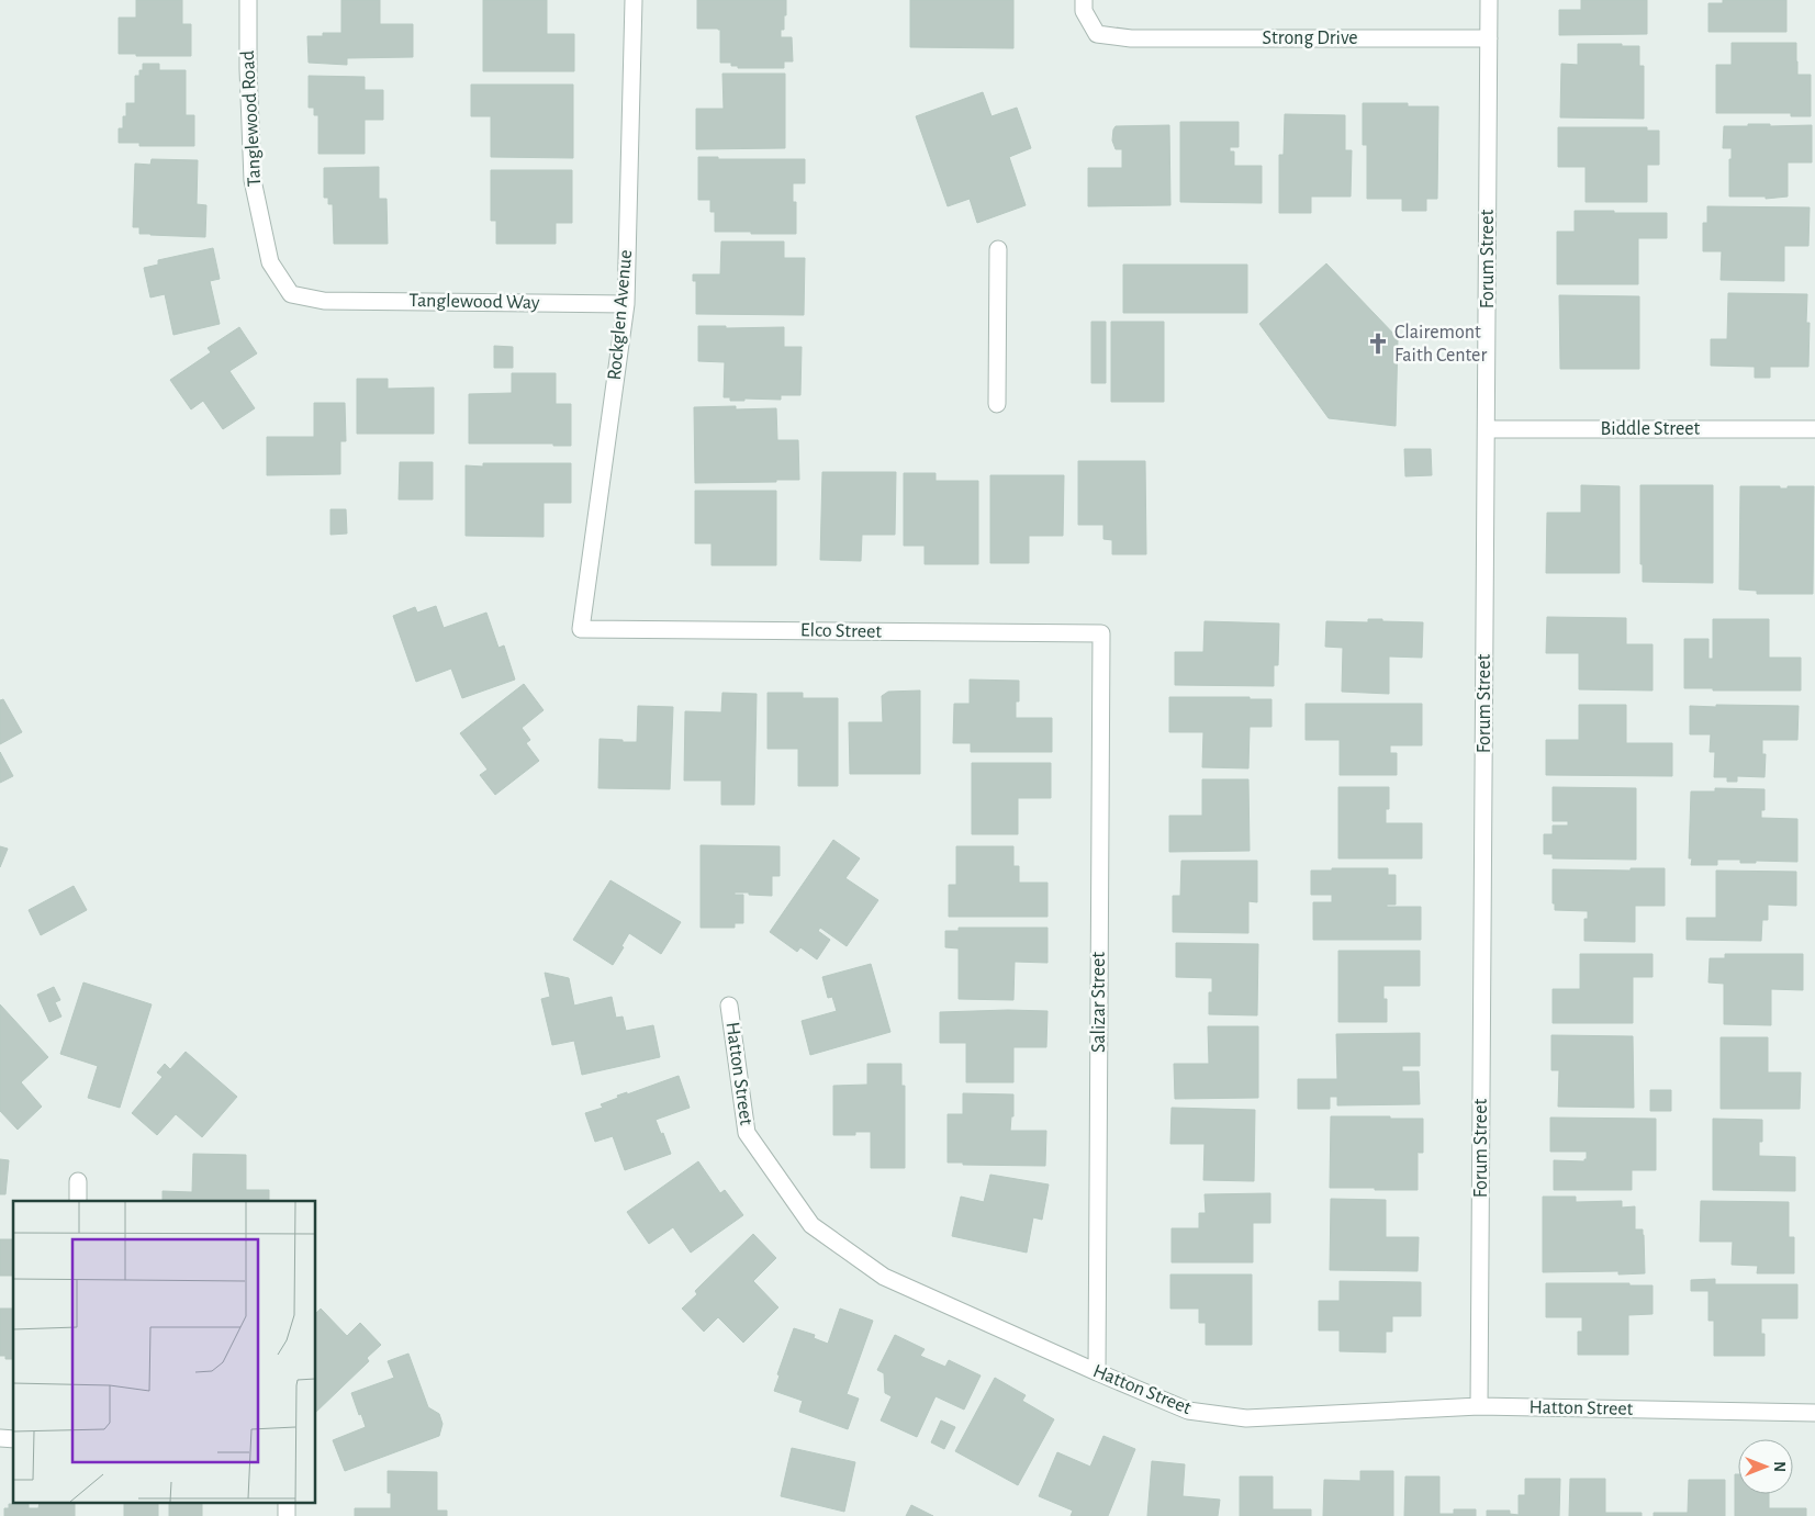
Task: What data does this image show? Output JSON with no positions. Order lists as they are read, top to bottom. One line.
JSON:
{"streets":{"street":["Strong Drive","Tanglewood Road","Forum Street","Tanglewood Way","Rockglen Avenue","Biddle Street","Elco Street","Salizar Street","Hatton Street"]},"crossings":[["Strong Drive","Forum Street"],["Tanglewood Road","Tanglewood Way"],["Forum Street","Biddle Street"],["Forum Street","Hatton Street"],["Tanglewood Way","Rockglen Avenue"],["Rockglen Avenue","Elco Street"],["Elco Street","Salizar Street"],["Salizar Street","Hatton Street"]],"places":{"church":["Clairemont Faith Center"]},"north":"right"}
